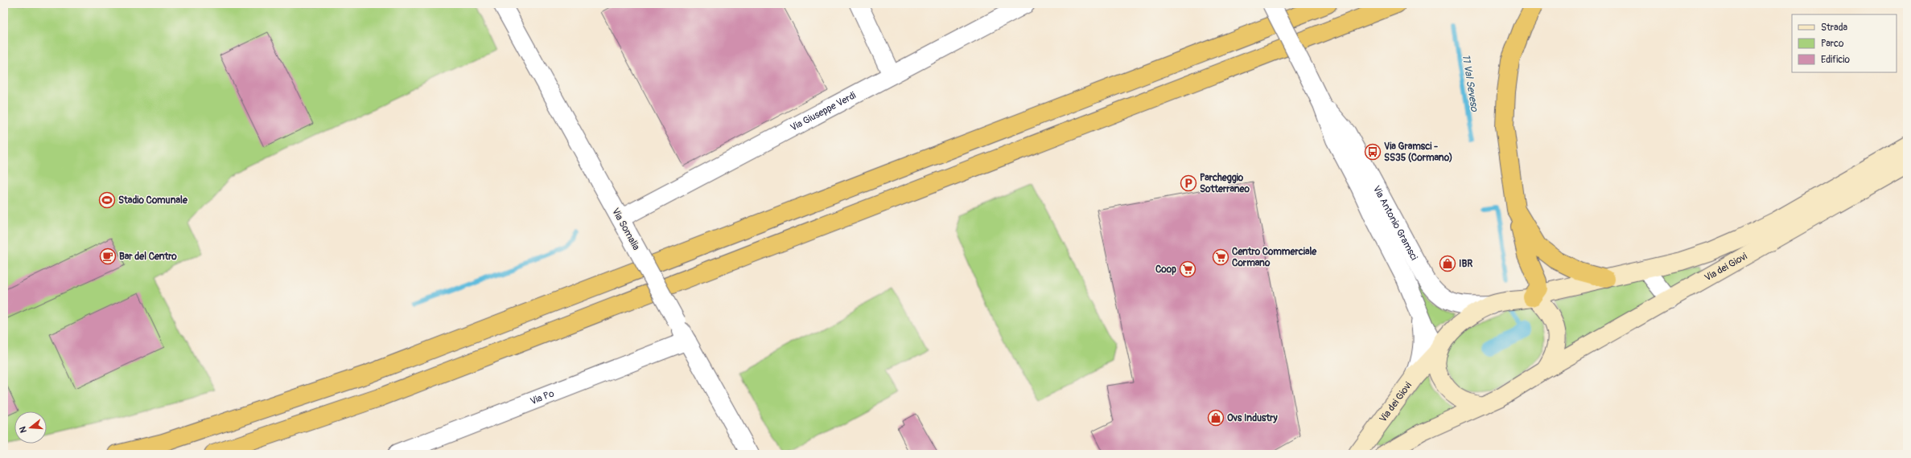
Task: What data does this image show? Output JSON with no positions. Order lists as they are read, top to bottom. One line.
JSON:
{"streets":{"main road":["Via dei Giovi"],"street":["Via Giuseppe Verdi","Via Antonio Gramsci","Via Somalia","Via Po"]},"crossings":[["Via Giuseppe Verdi","Via Somalia"],["Via Antonio Gramsci","Via dei Giovi"],["Via Somalia","Via Po"]],"water":["11 Val Seveso"],"places":{"bus stop":["Via Gramsci - SS35 (Cormano)"],"parking":["Parcheggio Sotterraneo"],"sports":["Stadio Comunale"],"cafe":["Bar del Centro"],"supermarket":["Centro Commerciale Cormano","Coop"],"shop":["IBR","Ovs Industry"]},"legend":["Strada","Parco","Edificio"],"north":"left"}
